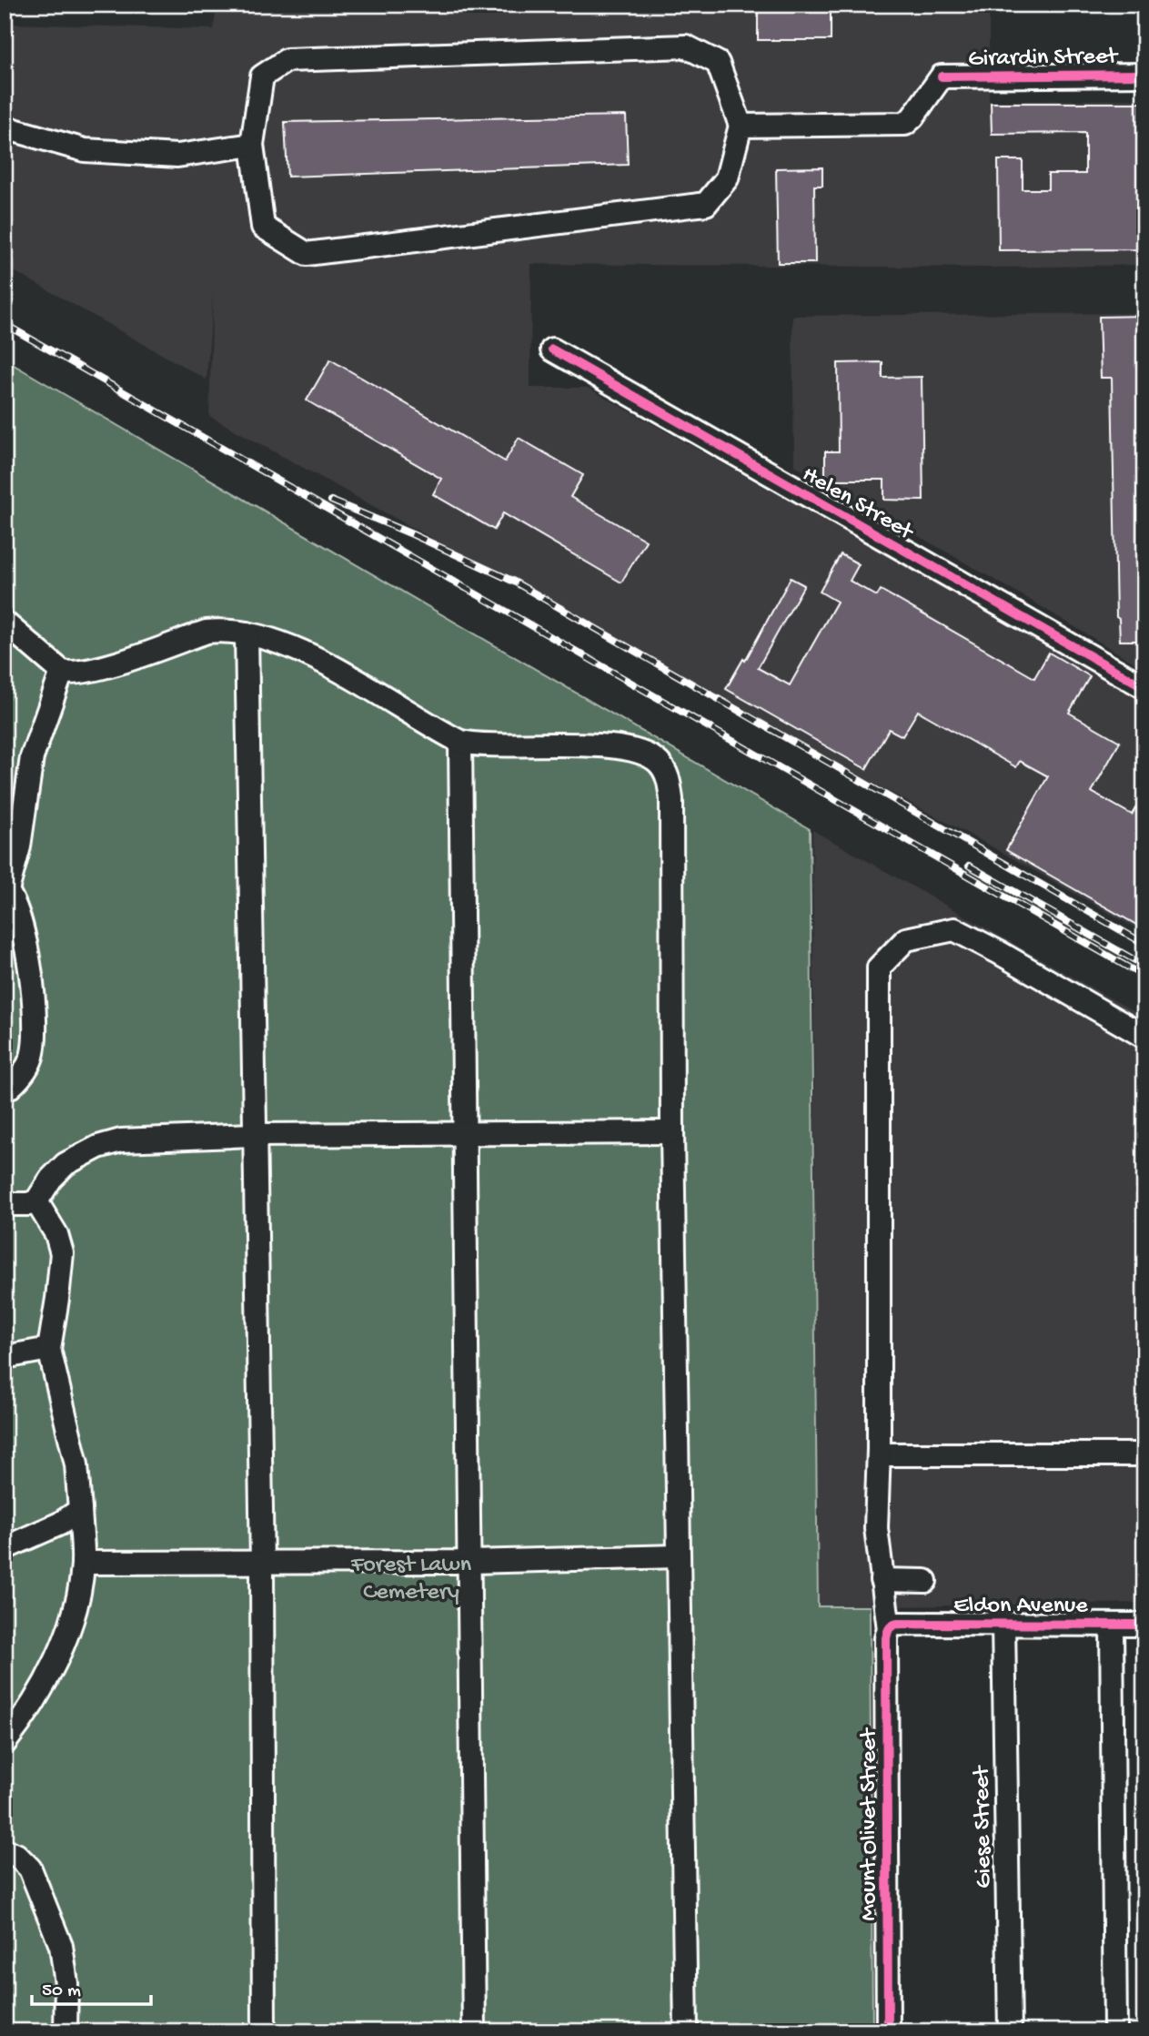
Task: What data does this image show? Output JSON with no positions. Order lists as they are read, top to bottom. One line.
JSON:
{"streets":{"street":["Girardin Street","Helen Street","Eldon Avenue","Mount Olivet Street","Giese Street"]},"crossings":[["Eldon Avenue","Mount Olivet Street"],["Eldon Avenue","Giese Street"]],"parks":["Forest Lawn Cemetery"],"scale_bar":"50 m"}
